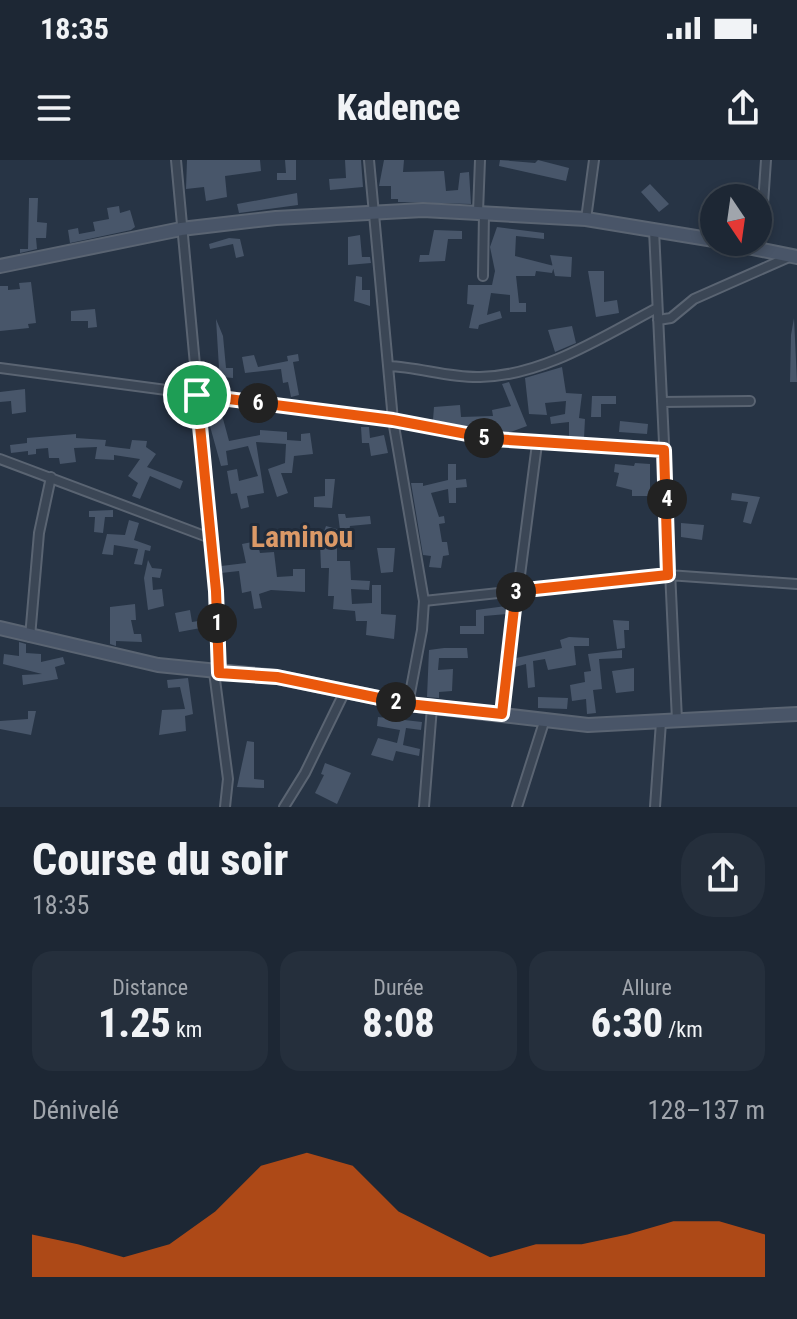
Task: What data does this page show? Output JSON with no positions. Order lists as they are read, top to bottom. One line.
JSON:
{"districts":["Laminou"],"north":"bottom","page":{"status":"18:35","header":"Kadence","pins":["6","5","4","3","1","2"],"heading":["Course du soir","18:35"],"stats":[["Distance","1.25 km"],["Durée","8:08"],["Allure","6:30 /km"]],"chart":["Dénivelé","128–137 m"]}}
